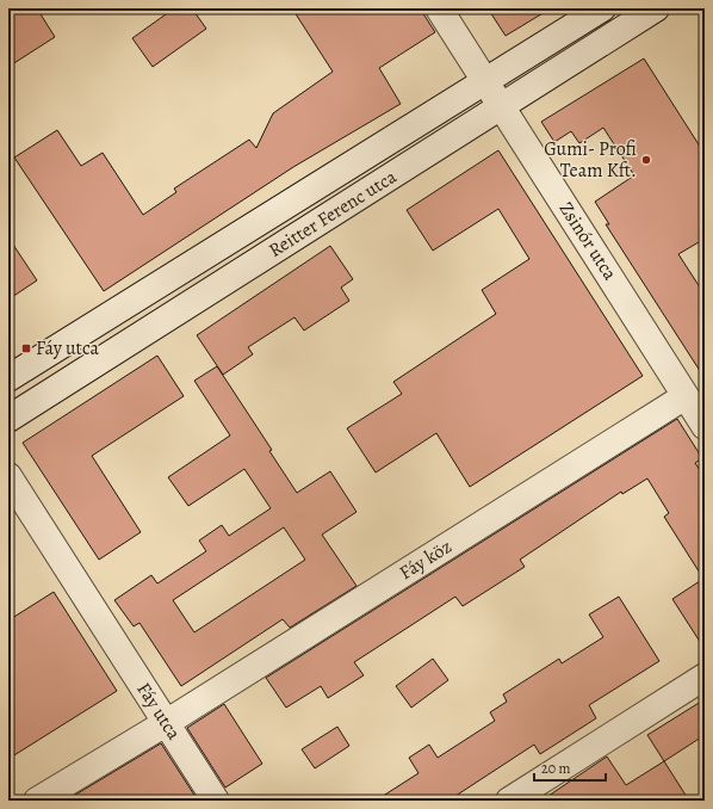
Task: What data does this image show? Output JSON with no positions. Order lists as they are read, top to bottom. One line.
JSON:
{"streets":{"street":["Reitter Ferenc utca","Zsinór utca","Fáy köz","Fáy utca"]},"crossings":[["Reitter Ferenc utca","Zsinór utca"],["Zsinór utca","Fáy köz"],["Fáy köz","Fáy utca"]],"places":{"other":["Gumi- Profi Team Kft."],"transit":["Fáy utca"]},"scale_bar":"20 m"}
